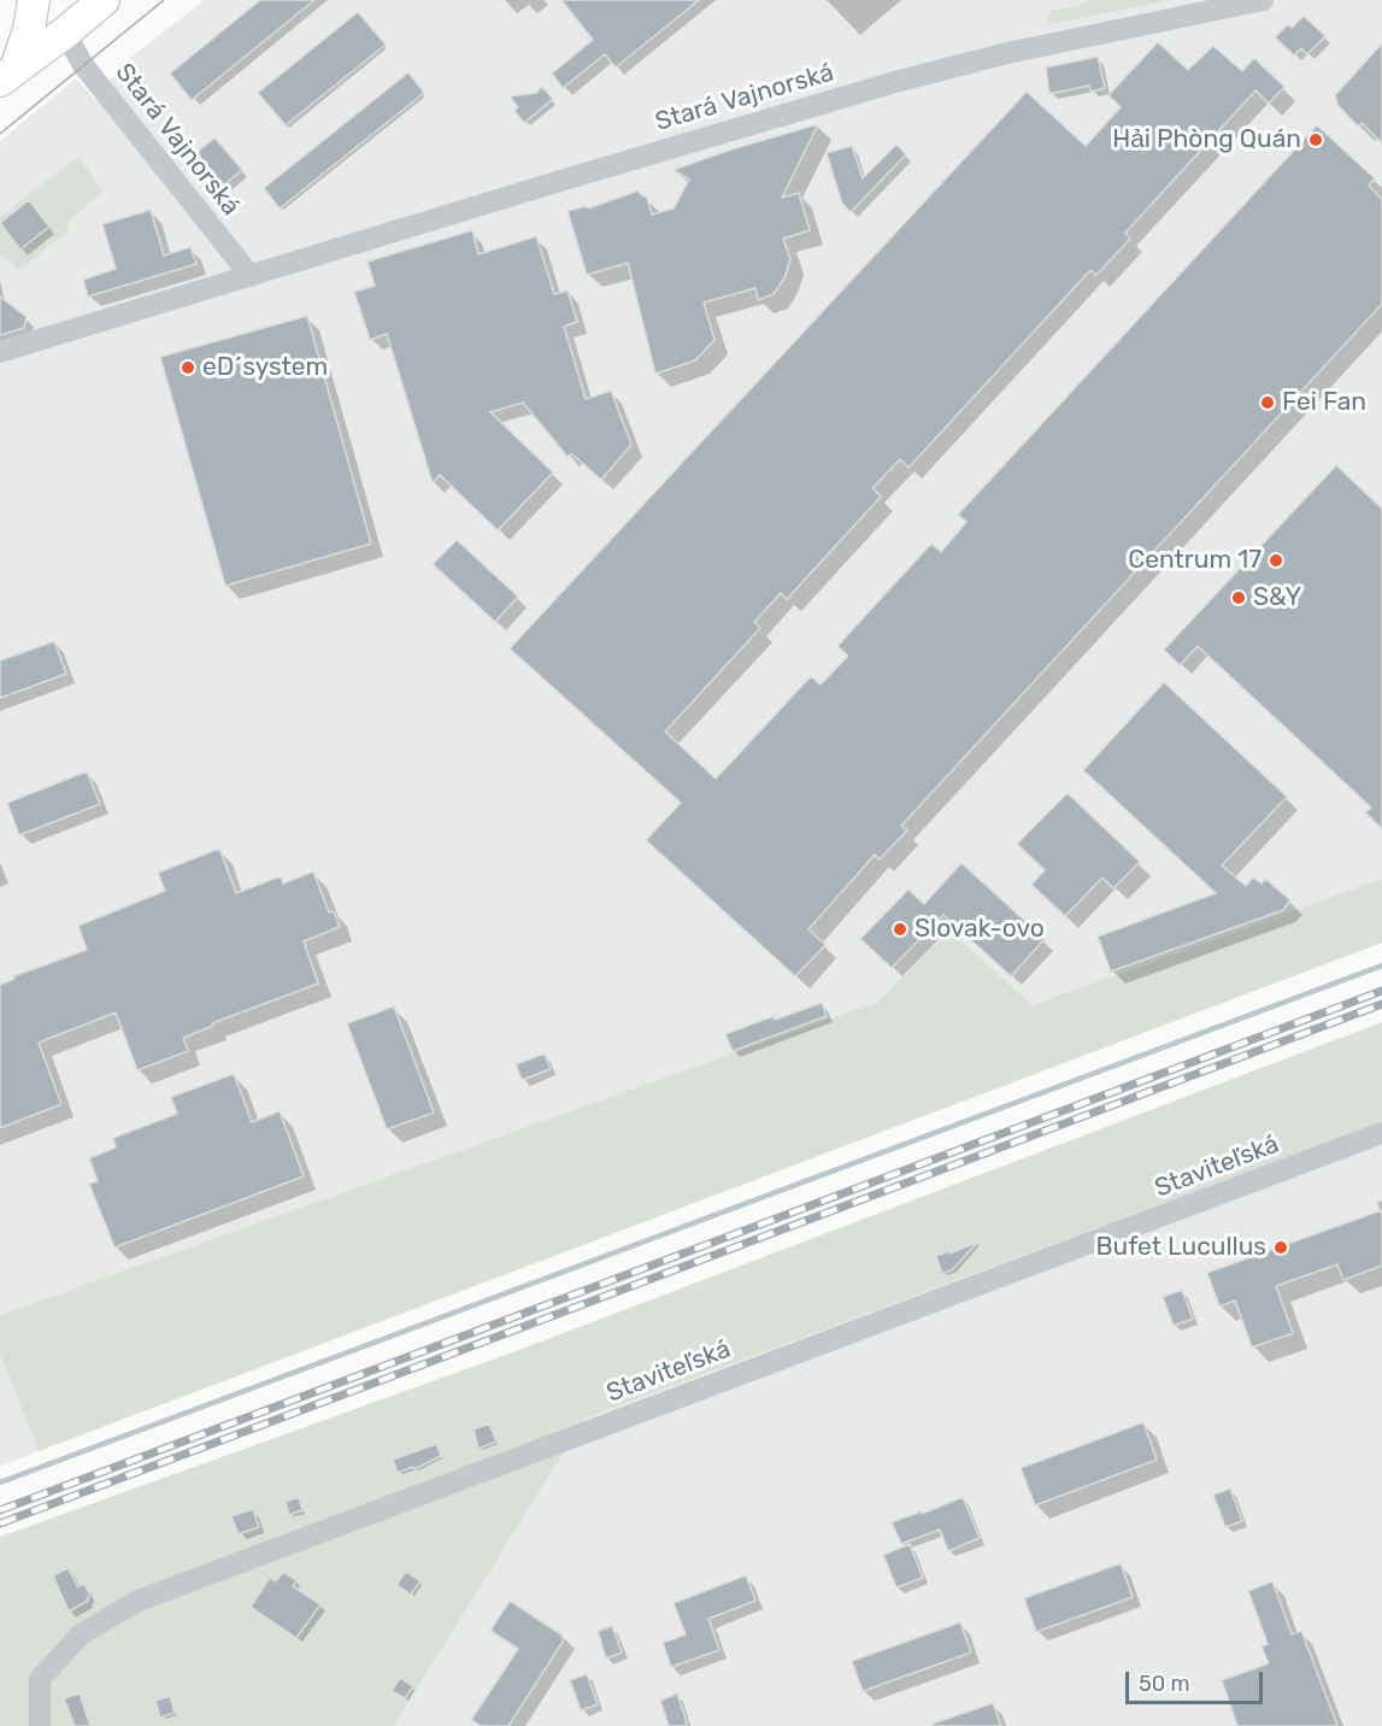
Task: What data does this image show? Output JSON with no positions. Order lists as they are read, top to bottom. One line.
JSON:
{"streets":{"street":["Stará Vajnorská","Staviteľská"]},"places":["Hải Phòng Quán","eD´system","Fei Fan","Centrum 17","S&Y","Slovak-ovo","Bufet Lucullus"],"scale_bar":"50 m"}
